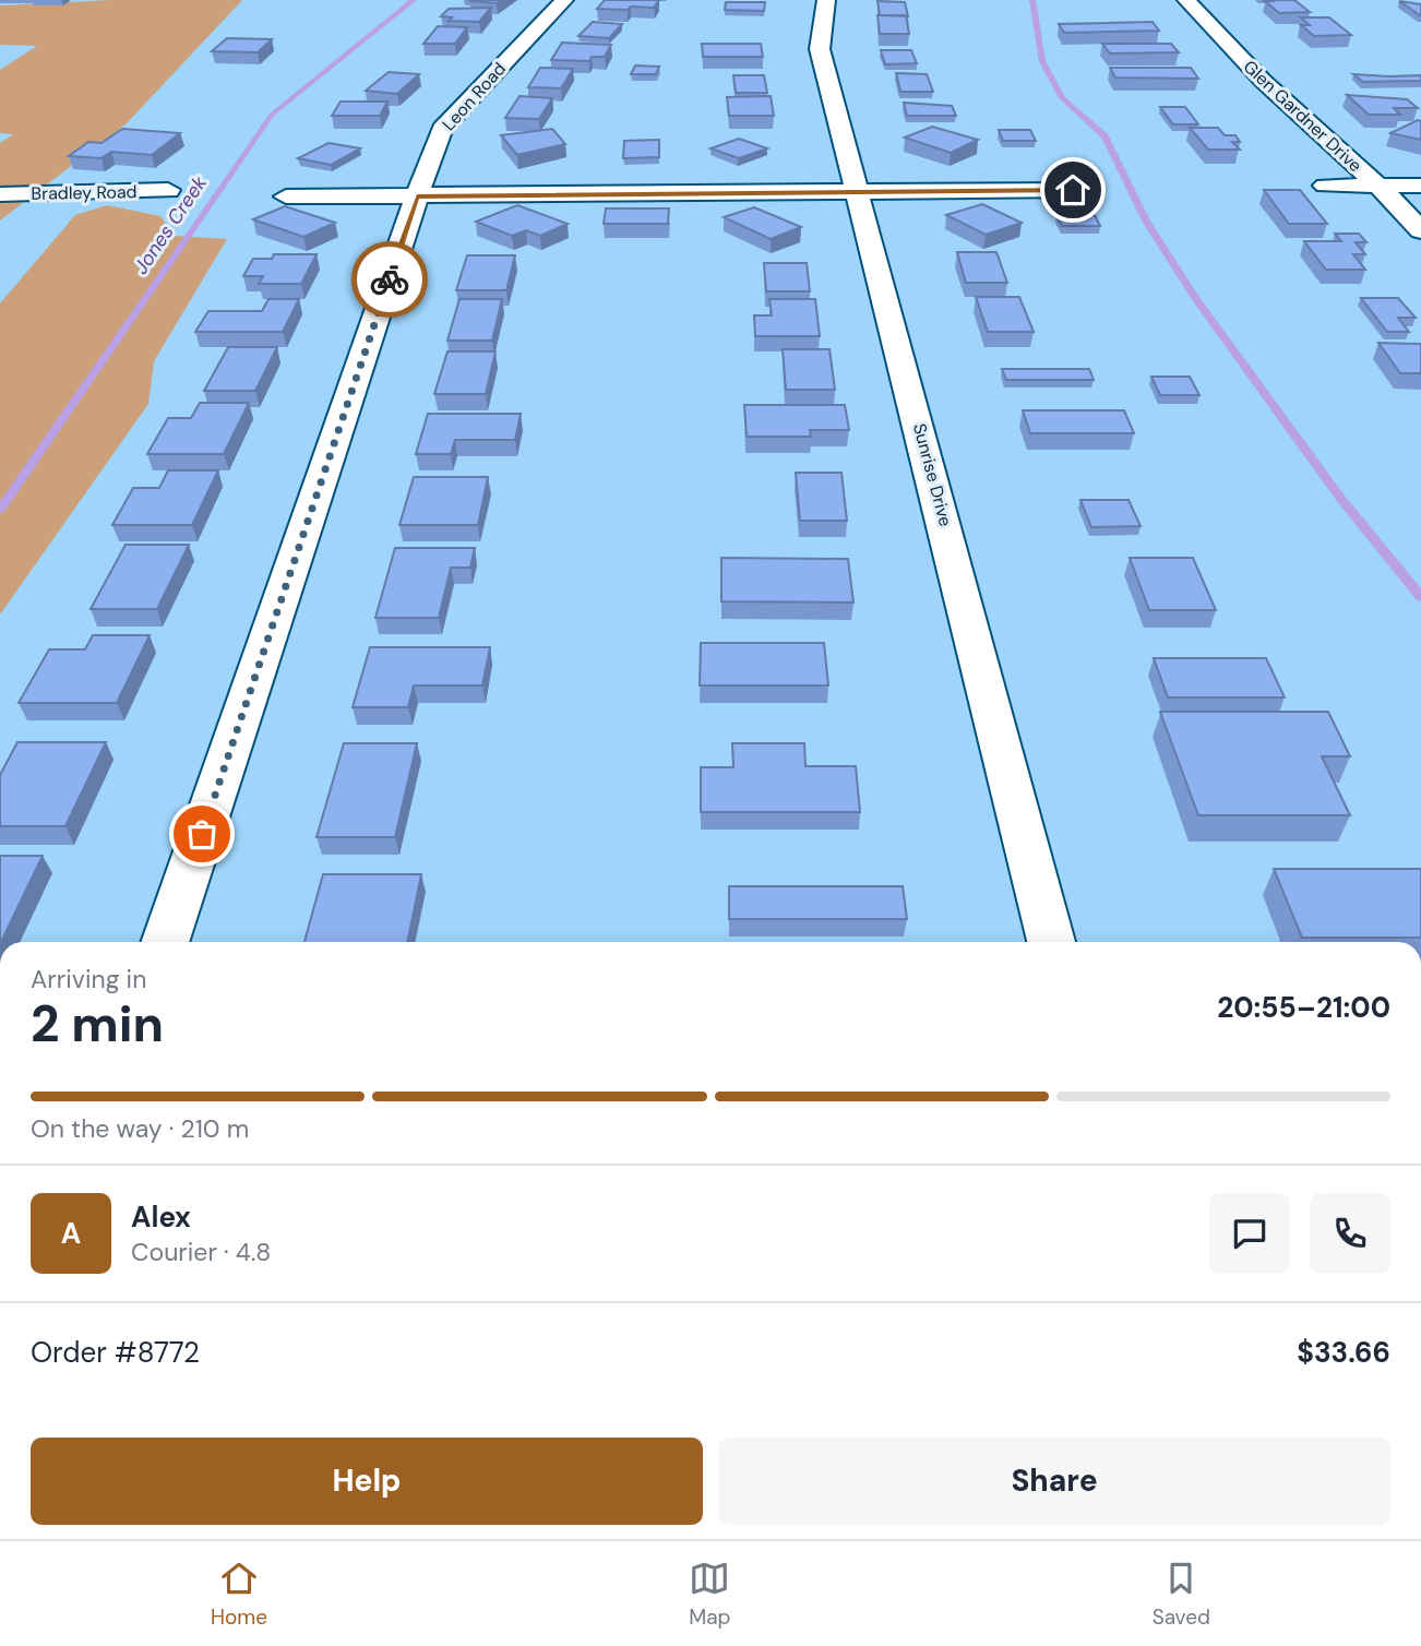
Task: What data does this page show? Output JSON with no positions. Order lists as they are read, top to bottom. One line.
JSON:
{"streets":{"street":["Leon Road","Glen Gardner Drive","Bradley Road","Sunrise Drive"]},"water":["Jones Creek"],"page":{"heading":["2 min","Arriving in","20:55–21:00"],"panel":["Alex","Courier · 4.8","Order #8772","$33.66"],"bar":"On the way · 210 m","round":"A","buttons":["Help","Share"],"tabs":["Home","Map","Saved"]}}
